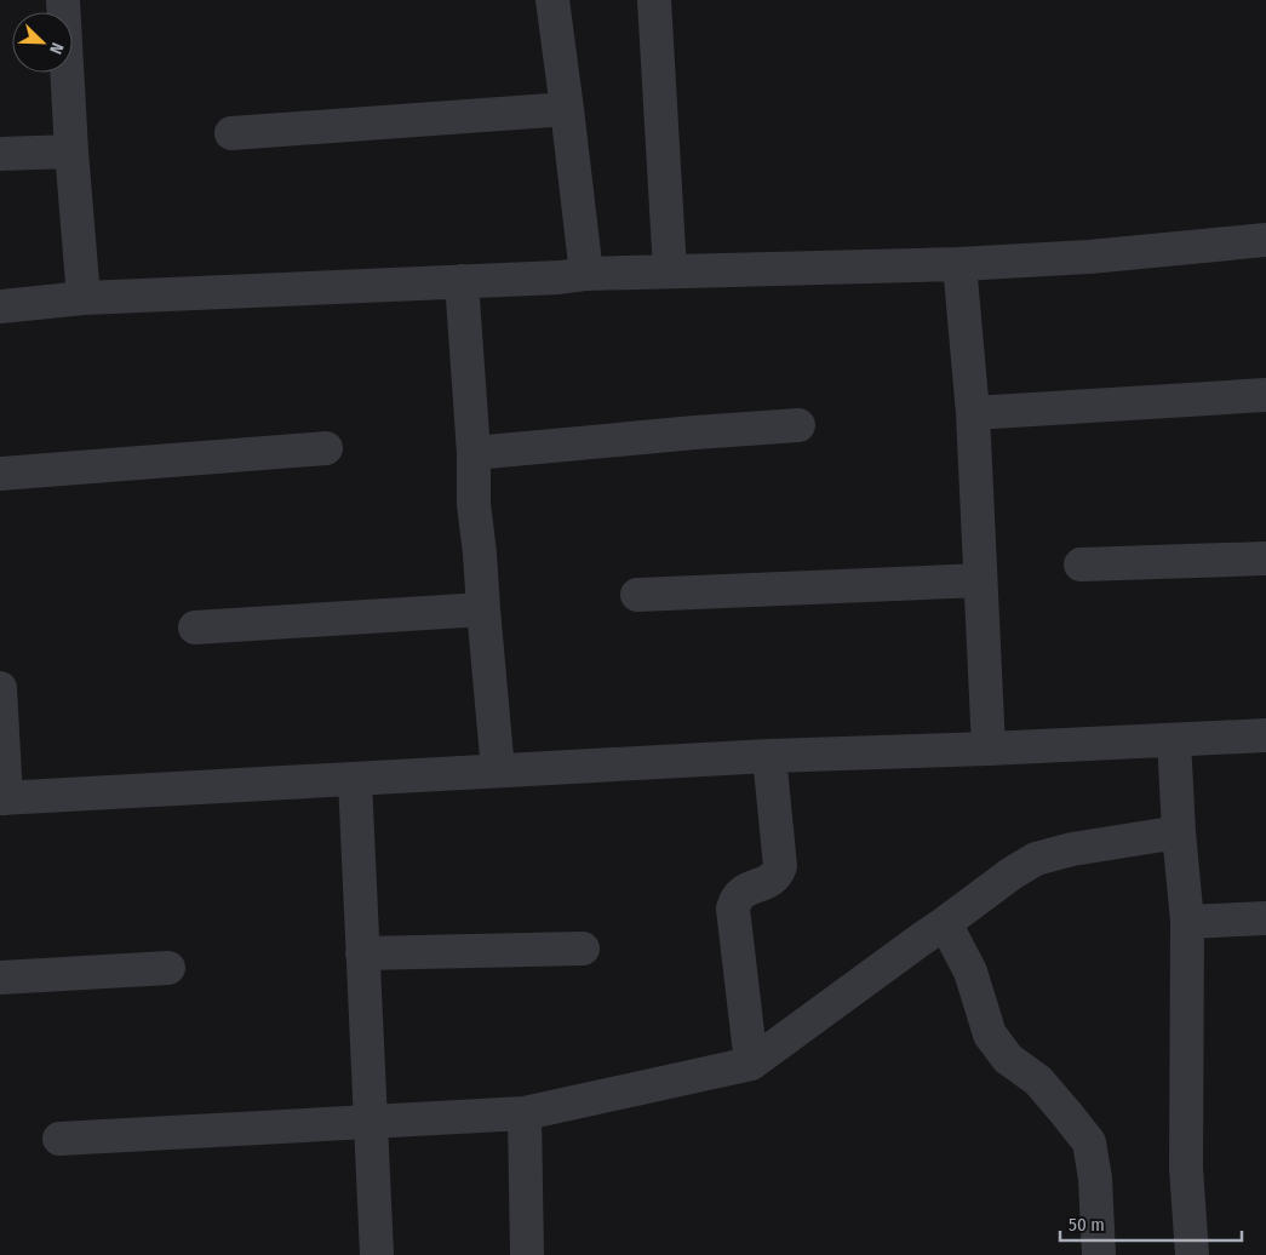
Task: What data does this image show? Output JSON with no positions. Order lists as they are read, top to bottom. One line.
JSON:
{"scale_bar":"50 m","north":"bottom right"}
